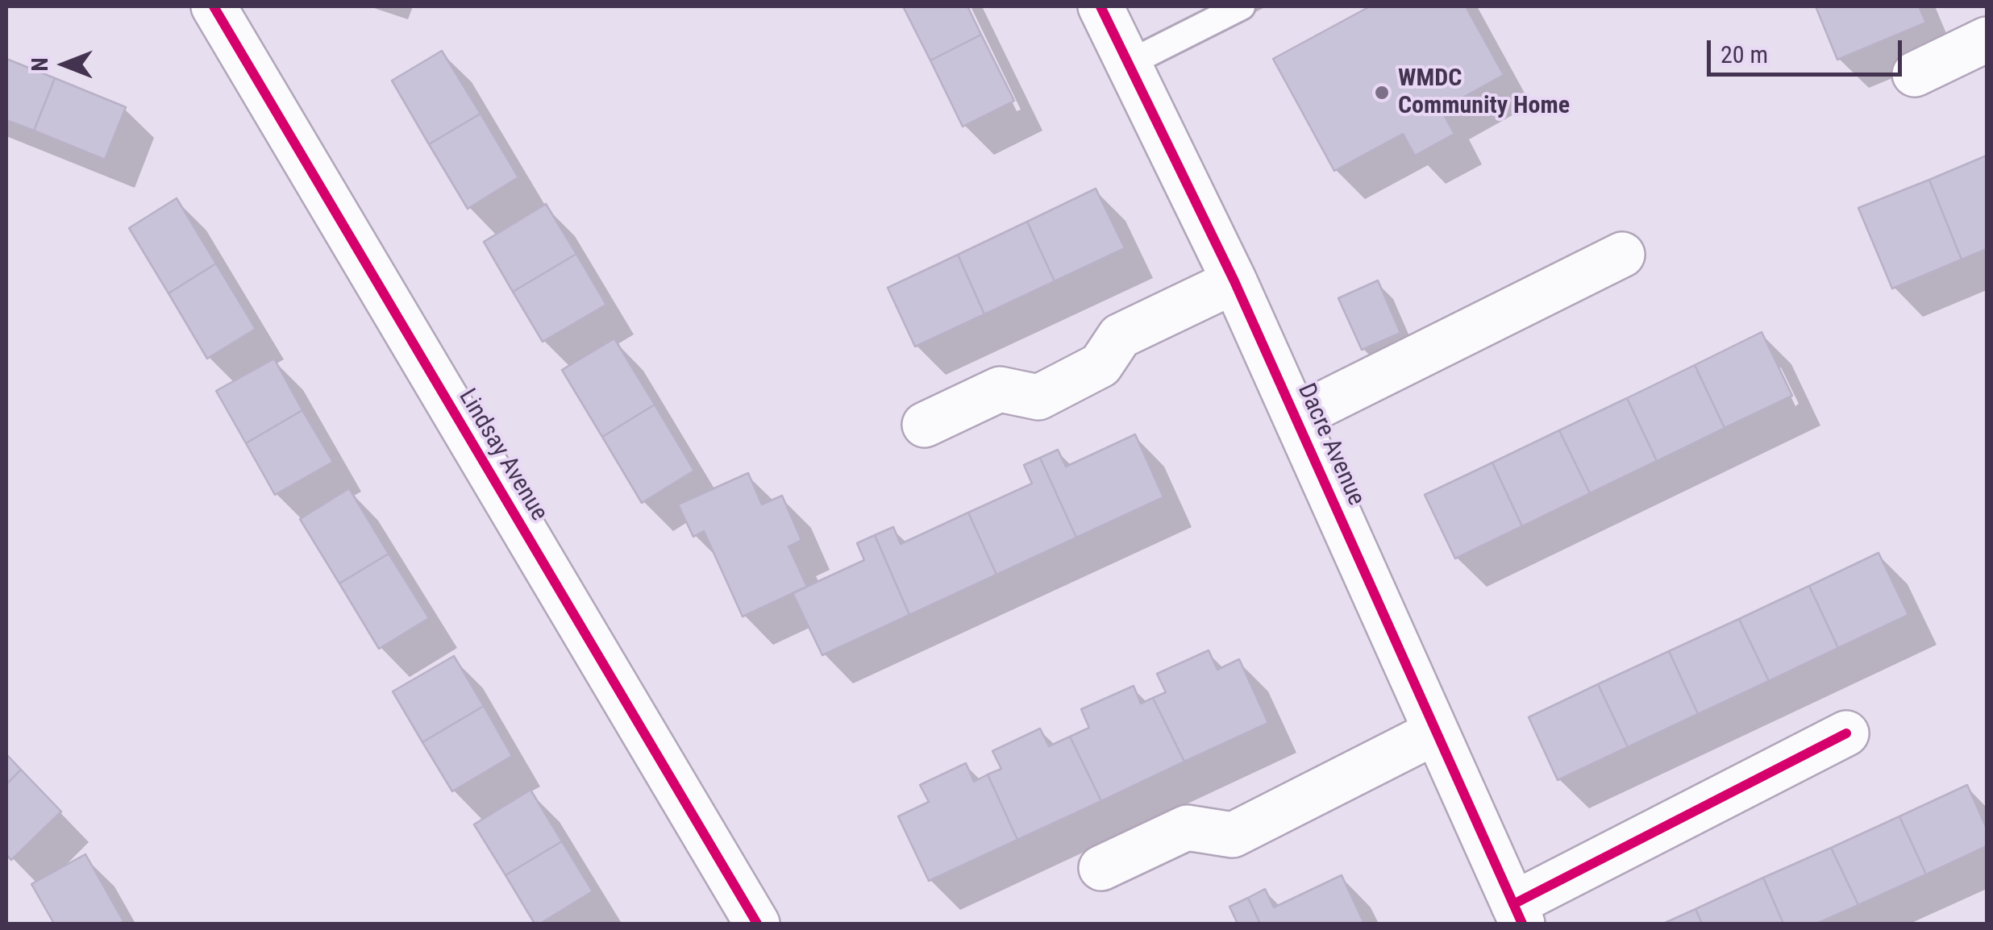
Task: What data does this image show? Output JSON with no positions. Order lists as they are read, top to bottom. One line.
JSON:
{"streets":{"street":["Dacre Avenue","Lindsay Avenue"]},"places":["WMDC Community Home"],"scale_bar":"20 m","north":"left"}
